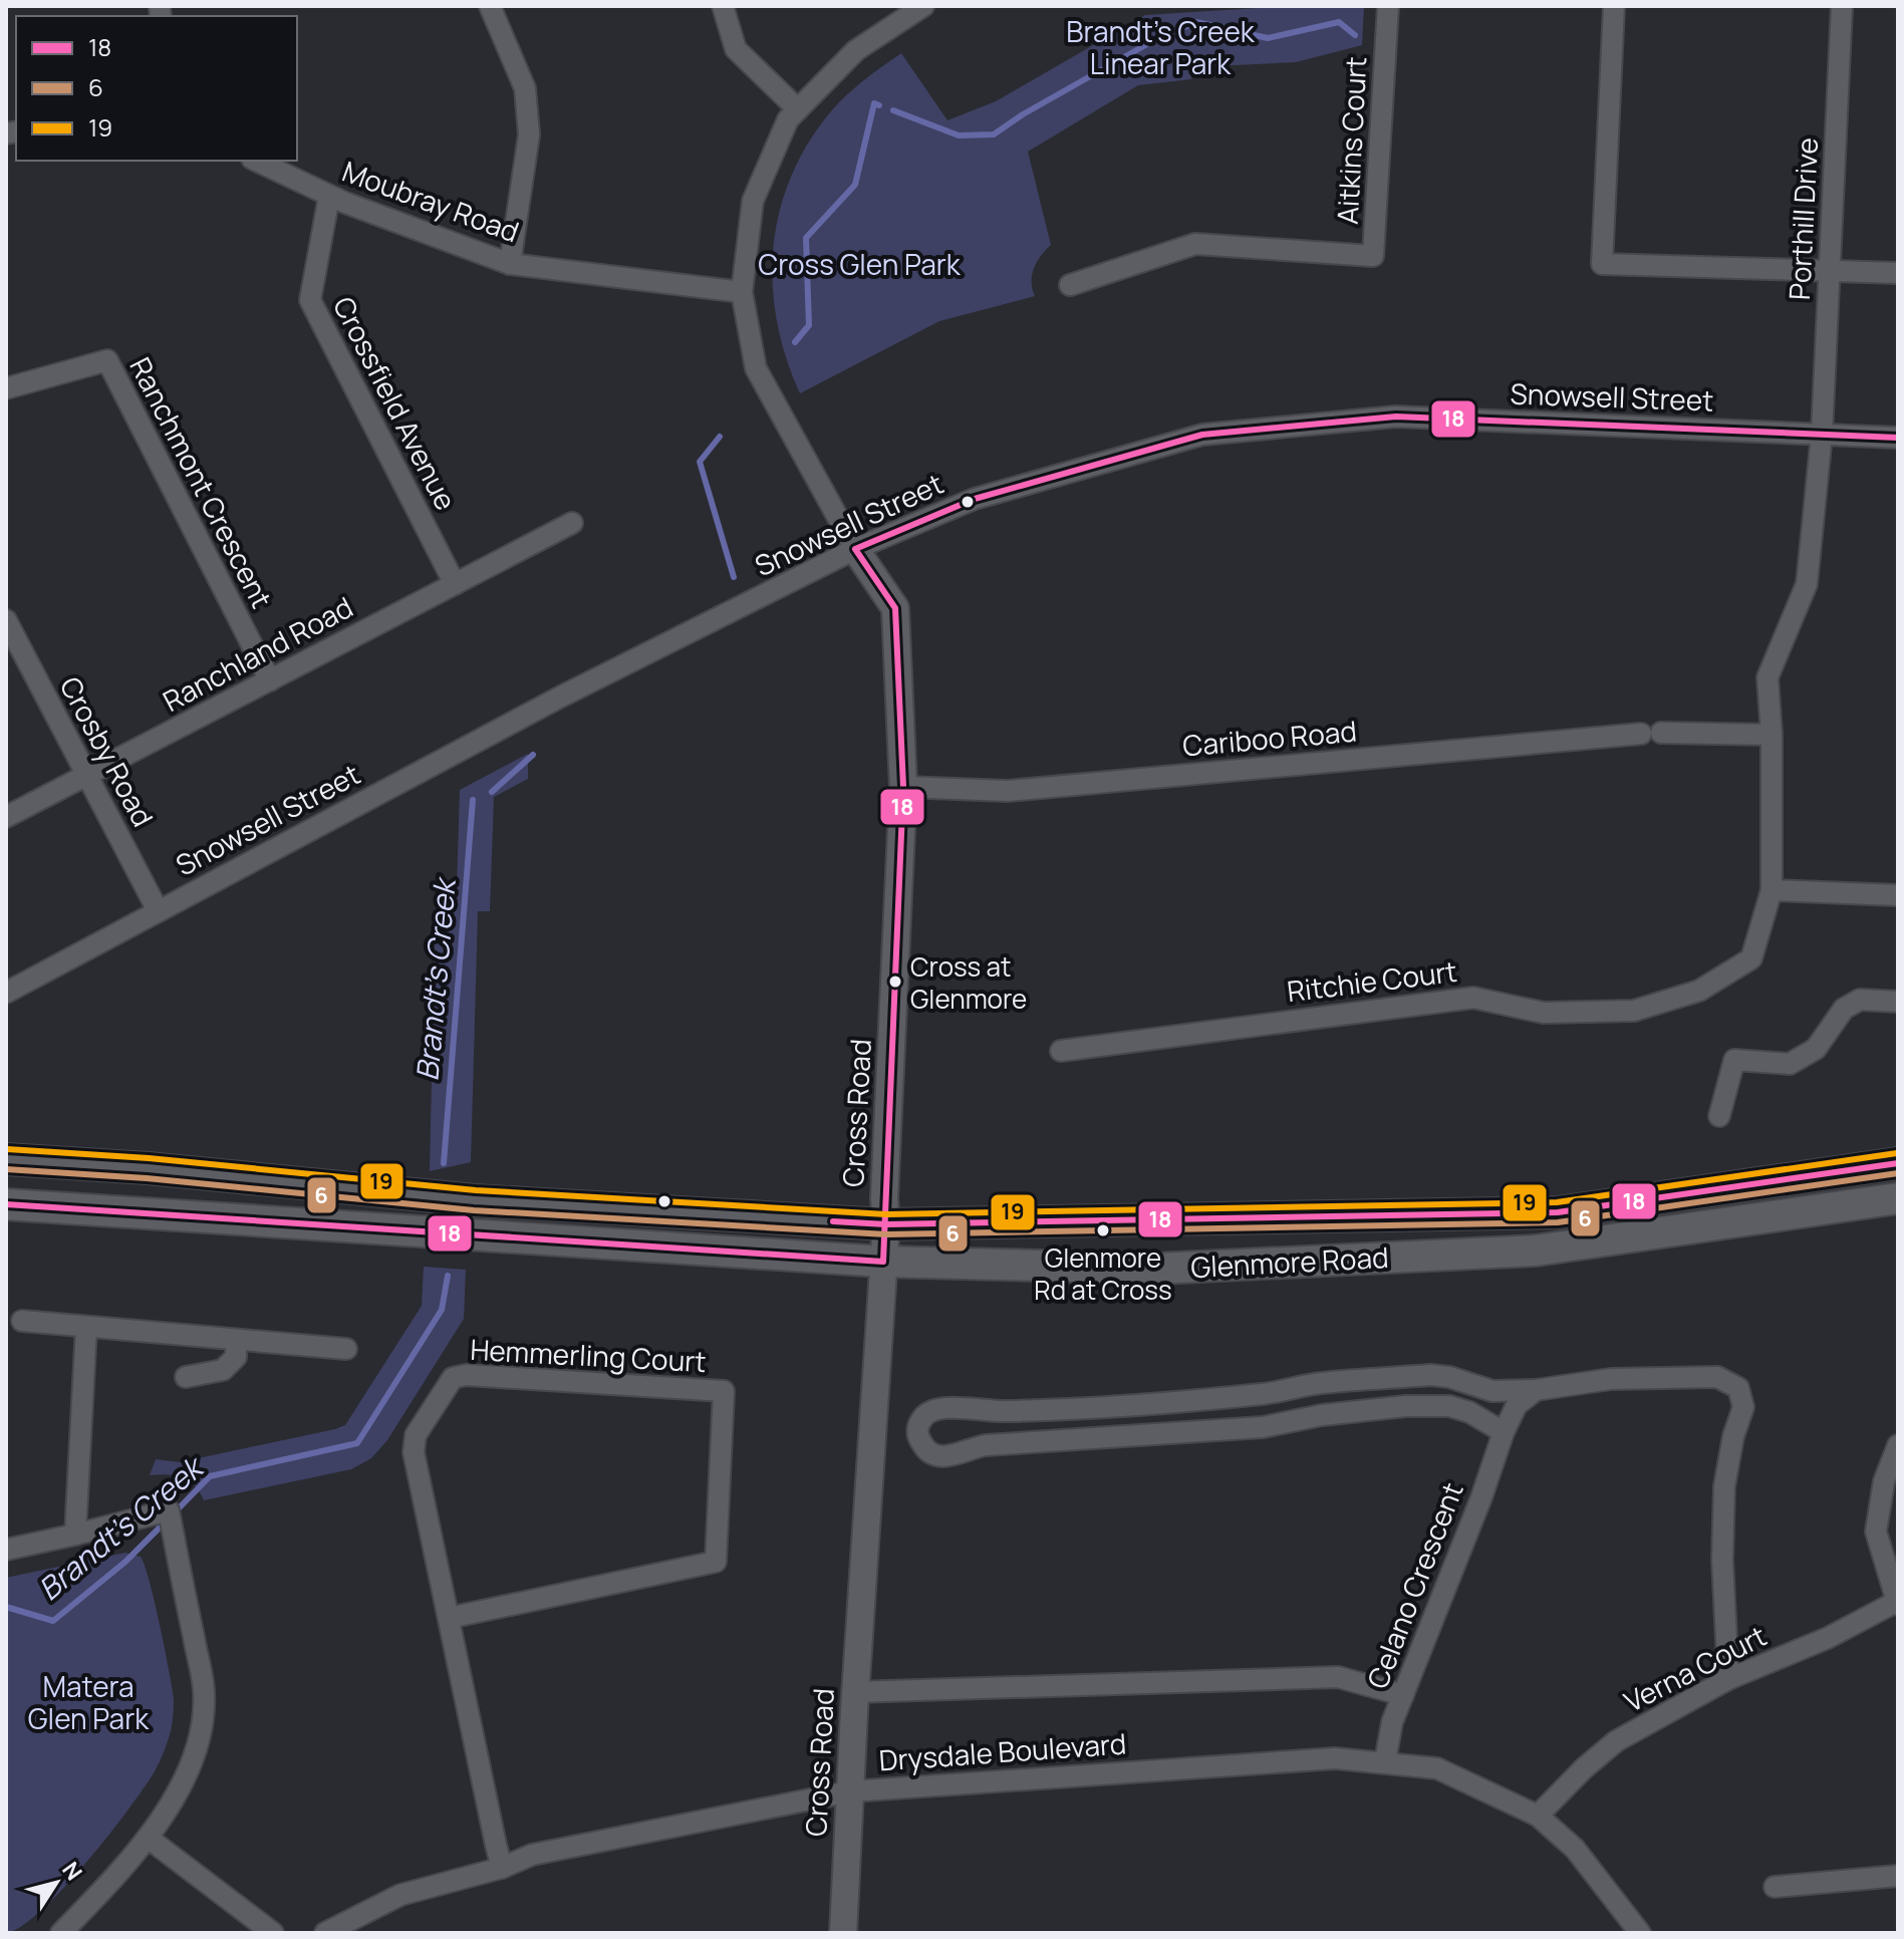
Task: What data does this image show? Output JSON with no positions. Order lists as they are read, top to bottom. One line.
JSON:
{"streets":{"main road":["Glenmore Road"],"street":["Aitkins Court","Moubray Road","Porthill Drive","Snowsell Street","Crossfield Avenue","Ranchmont Crescent","Ranchland Road","Cariboo Road","Crosby Road","Ritchie Court","Cross Road","Hemmerling Court","Celano Crescent","Verna Court","Drysdale Boulevard"]},"crossings":[["Moubray Road","Crossfield Avenue"],["Porthill Drive","Snowsell Street"],["Porthill Drive","Cariboo Road"],["Porthill Drive","Ritchie Court"],["Snowsell Street","Crosby Road"],["Snowsell Street","Cross Road"],["Crossfield Avenue","Ranchland Road"],["Ranchmont Crescent","Ranchland Road"],["Ranchland Road","Crosby Road"],["Cariboo Road","Ritchie Court"],["Cariboo Road","Cross Road"],["Cross Road","Glenmore Road"],["Cross Road","Drysdale Boulevard"],["Hemmerling Court","Drysdale Boulevard"],["Celano Crescent","Drysdale Boulevard"],["Verna Court","Drysdale Boulevard"]],"water":["Brandt's Creek"],"parks":["Brandt's Creek Linear Park","Cross Glen Park","Matera Glen Park"],"places":["Cross at Glenmore","Glenmore Rd at Cross"],"lines":["transit line 18","transit line 19","transit line 6"],"legend":["18","6","19"],"north":"top right"}
